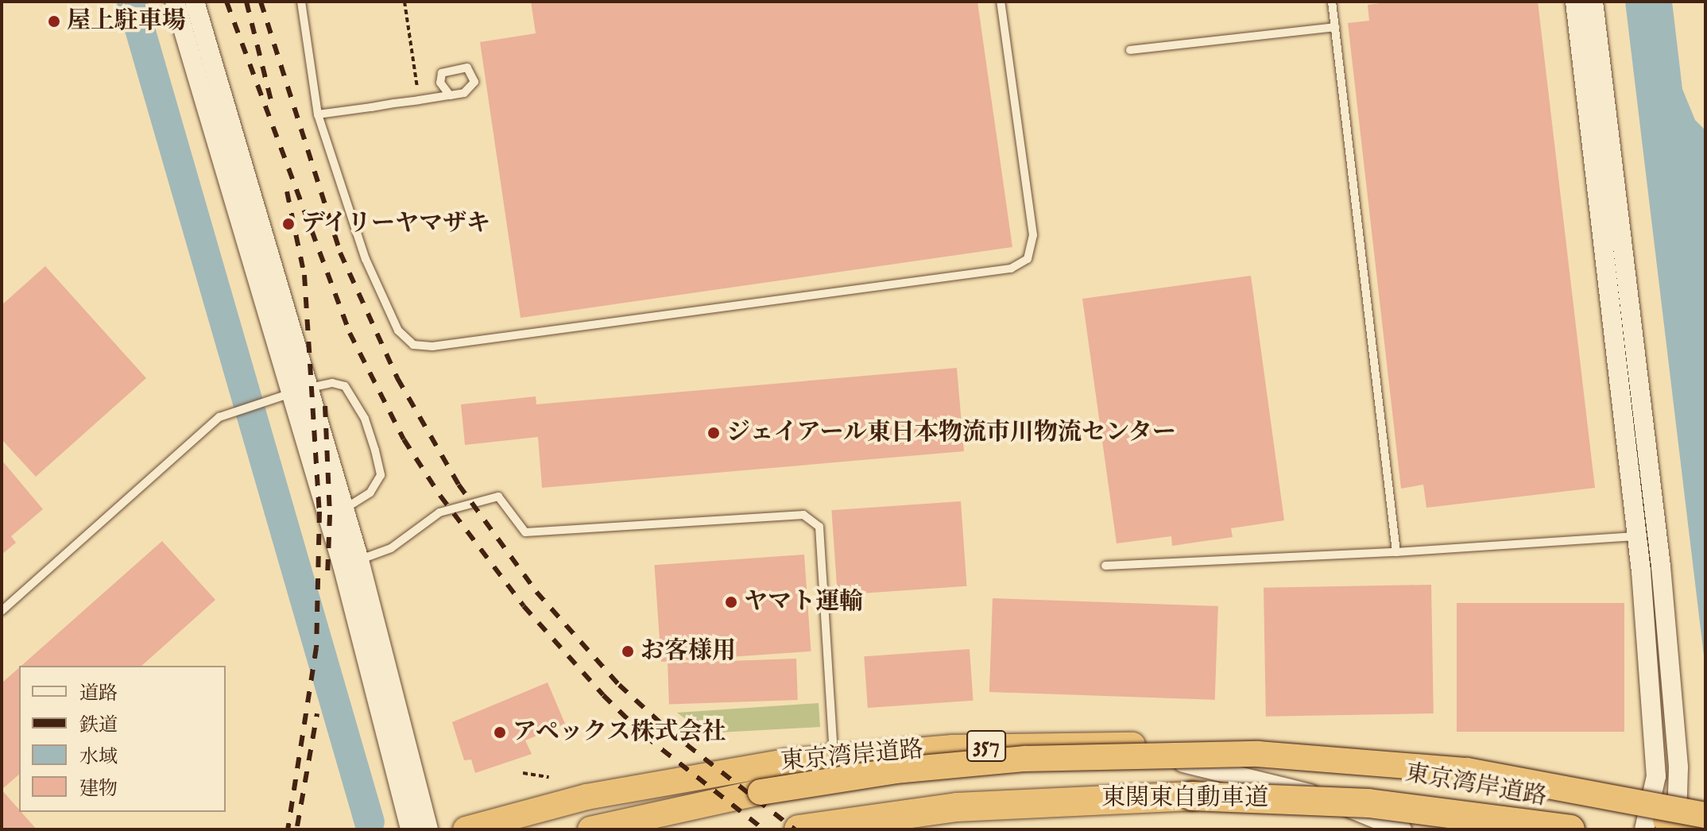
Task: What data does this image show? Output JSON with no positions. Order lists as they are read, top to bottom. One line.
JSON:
{"streets":{"highway":["357","東京湾岸道路","東関東自動車道"]},"places":["屋上駐車場","デイリーヤマザキ","ジェイアール東日本物流市川物流センター","ヤマト運輸","お客様用","アペックス株式会社"],"legend":["道路","鉄道","水域","建物"]}
